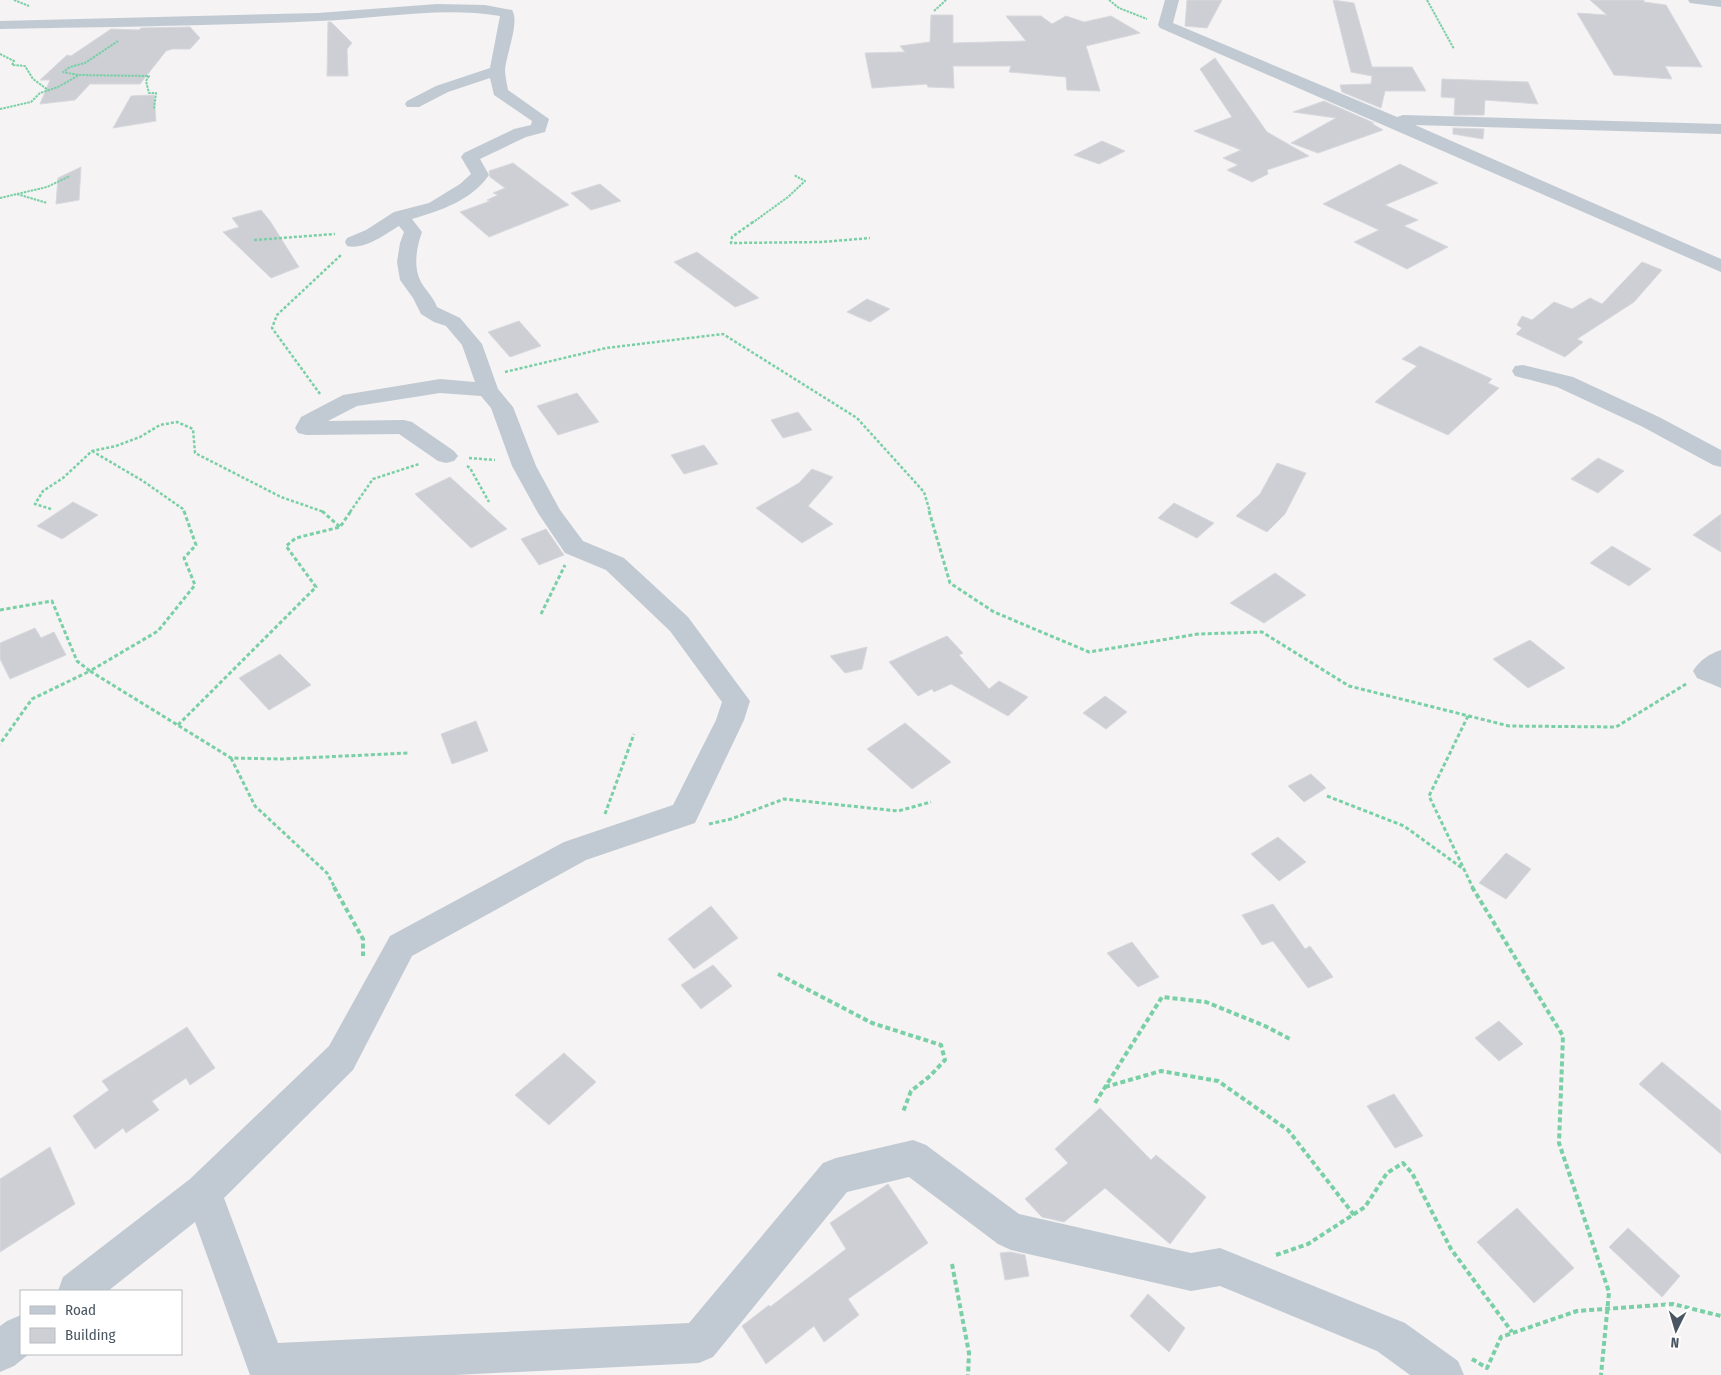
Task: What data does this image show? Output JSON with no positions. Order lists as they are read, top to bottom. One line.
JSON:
{"legend":["Road","Building"],"north":"bottom"}
